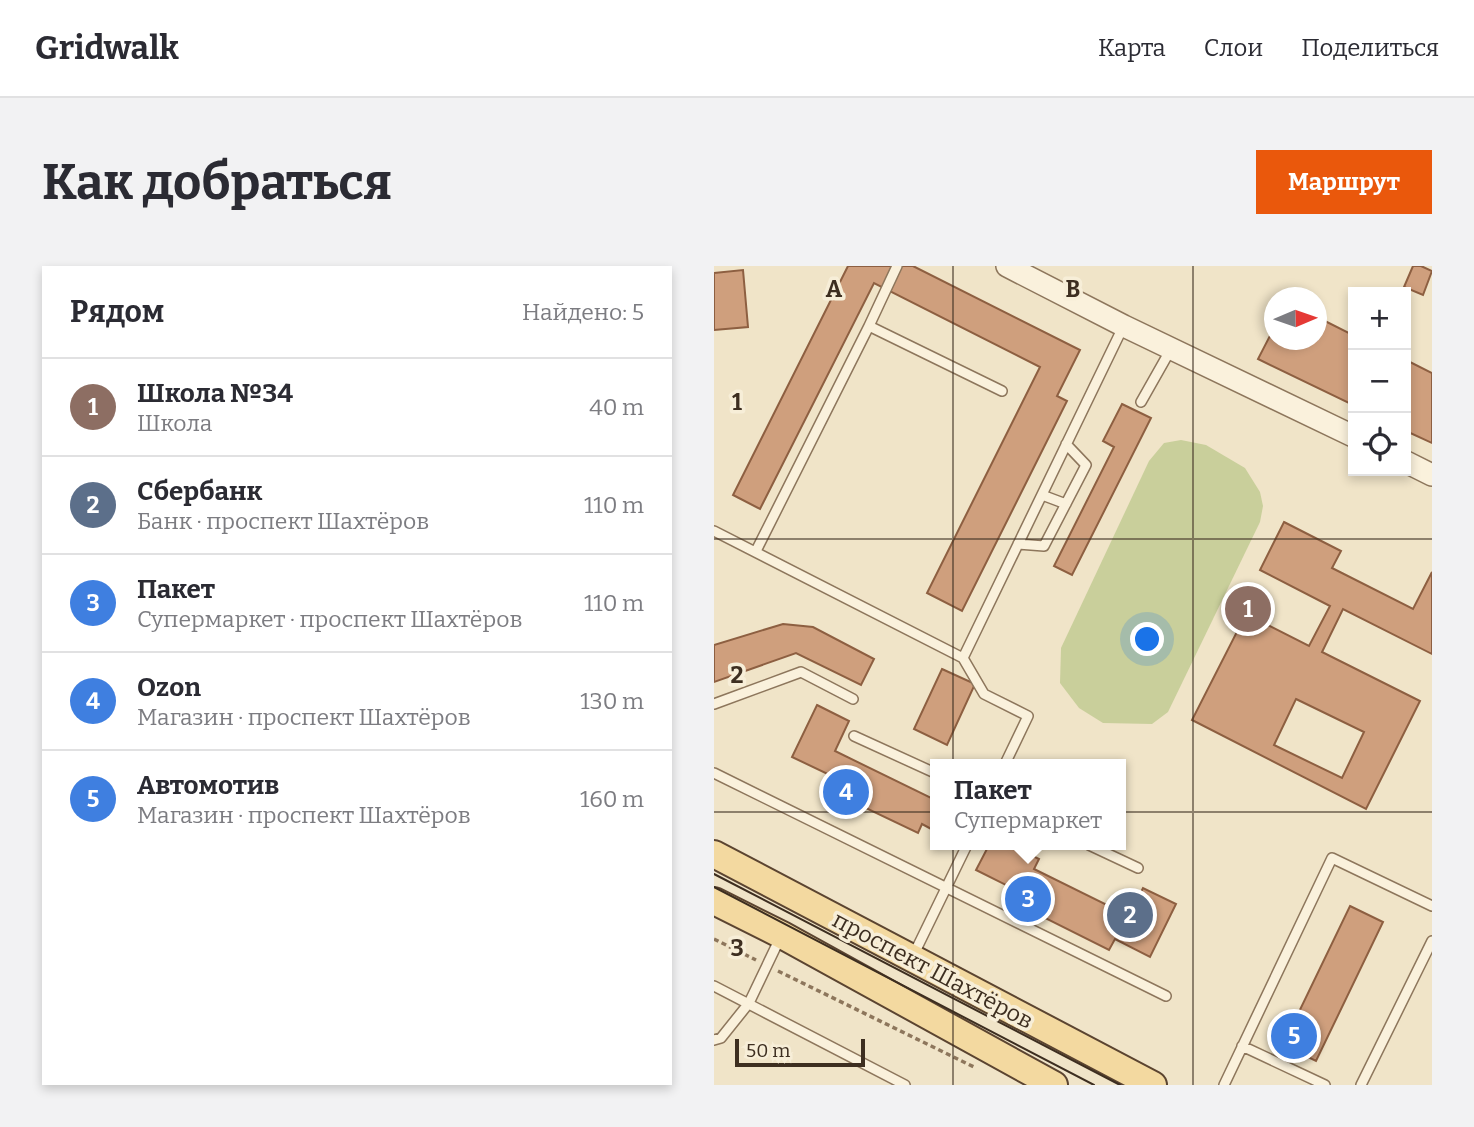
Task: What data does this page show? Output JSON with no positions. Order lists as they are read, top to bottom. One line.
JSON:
{"streets":{"main road":["проспект Шахтёров"]},"scale_bar":"50 m","north":"right","page":{"header":"Gridwalk","nav":["Карта","Слои","Поделиться"],"buttons":"Маршрут","title":"Как добраться","heading":["Рядом","Найдено: 5"],"map_buttons":["+","−"],"list":[{"mark":"1","name":"Школа №34","note":"Школа","value":"40 m"},{"mark":"2","name":"Сбербанк","note":"Банк · проспект Шахтёров","value":"110 m"},{"mark":"3","name":"Пакет","note":"Супермаркет · проспект Шахтёров","value":"110 m"},{"mark":"4","name":"Ozon","note":"Магазин · проспект Шахтёров","value":"130 m"},{"mark":"5","name":"Автомотив","note":"Магазин · проспект Шахтёров","value":"160 m"}],"pins":["1","4","3","2","5"],"popup":["Пакет","Супермаркет"],"scale":"50 m"},"grid":{"columns":["A","B"],"rows":["1","2","3"]}}
